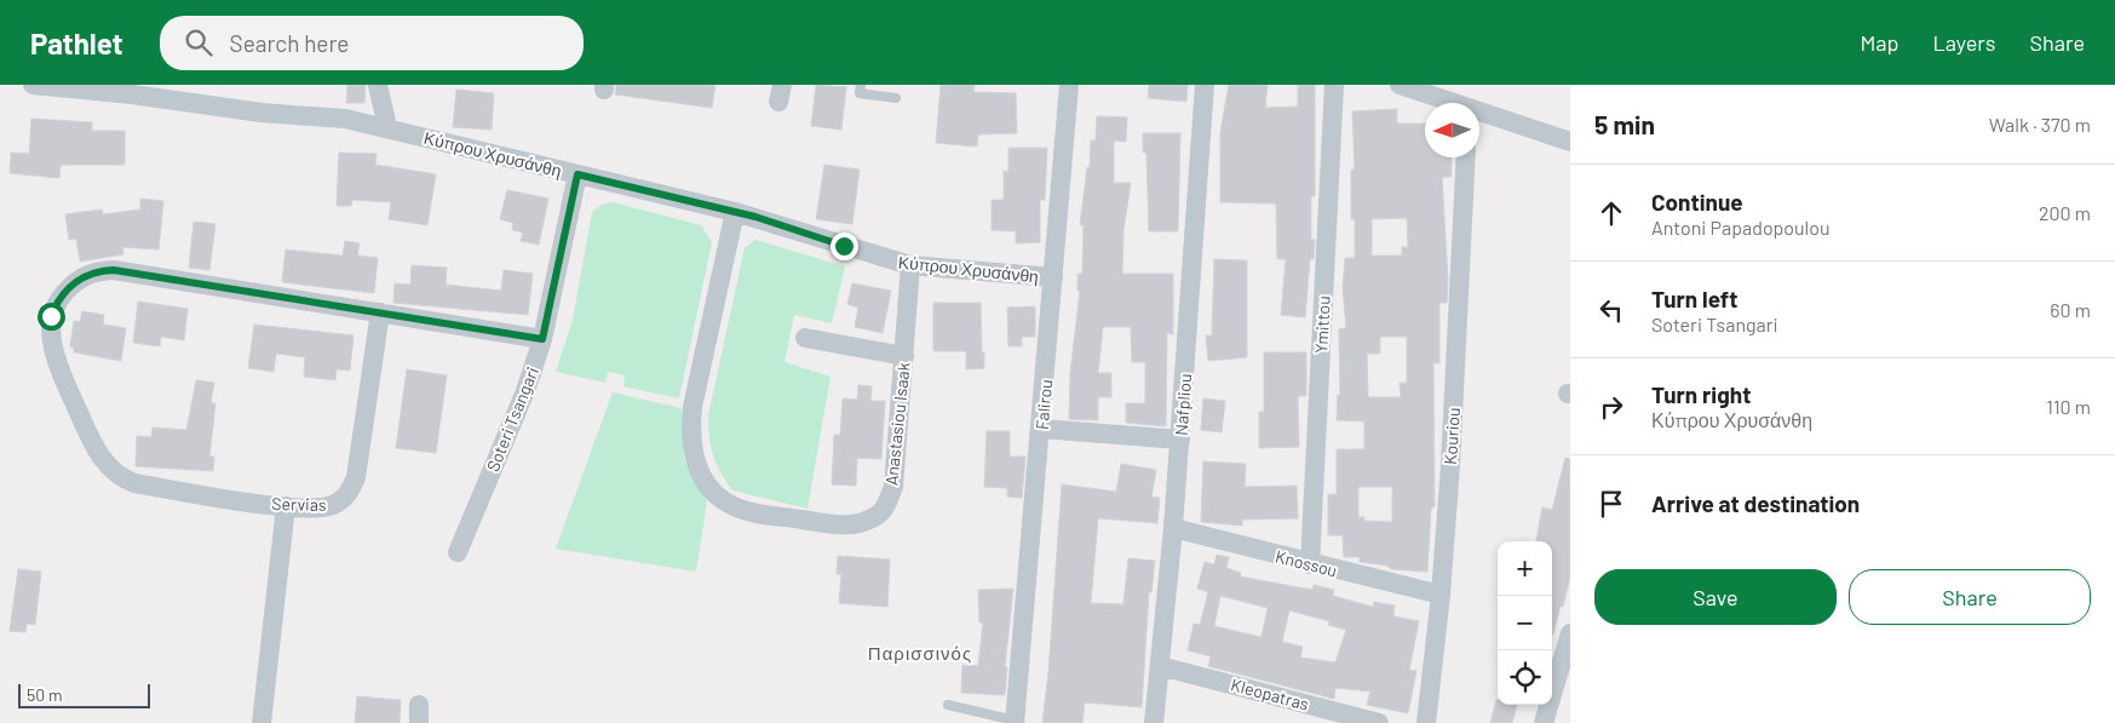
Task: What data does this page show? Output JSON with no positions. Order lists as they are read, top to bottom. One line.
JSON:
{"streets":{"street":["Κύπρου Χρυσάνθη","Ymittou","Falirou","Nafpliou","Soteri Tsangari","Anastasiou Isaak","Kouriou","Servias","Knossou","Kleopatras"]},"crossings":[["Κύπρου Χρυσάνθη","Falirou"],["Κύπρου Χρυσάνθη","Soteri Tsangari"],["Κύπρου Χρυσάνθη","Anastasiou Isaak"],["Ymittou","Knossou"],["Nafpliou","Knossou"],["Nafpliou","Kleopatras"],["Kouriou","Knossou"]],"districts":["Παρισσινός"],"scale_bar":"50 m","north":"left","page":{"header":"Pathlet","search":"Search here","nav":["Map","Layers","Share"],"heading":["5 min","Walk · 370 m"],"list":[["Continue","Antoni Papadopoulou","200 m"],["Turn left","Soteri Tsangari","60 m"],["Turn right","Κύπρου Χρυσάνθη","110 m"],"Arrive at destination"],"map_buttons":["+","−"],"buttons":["Save","Share"],"scale":"50 m"}}
